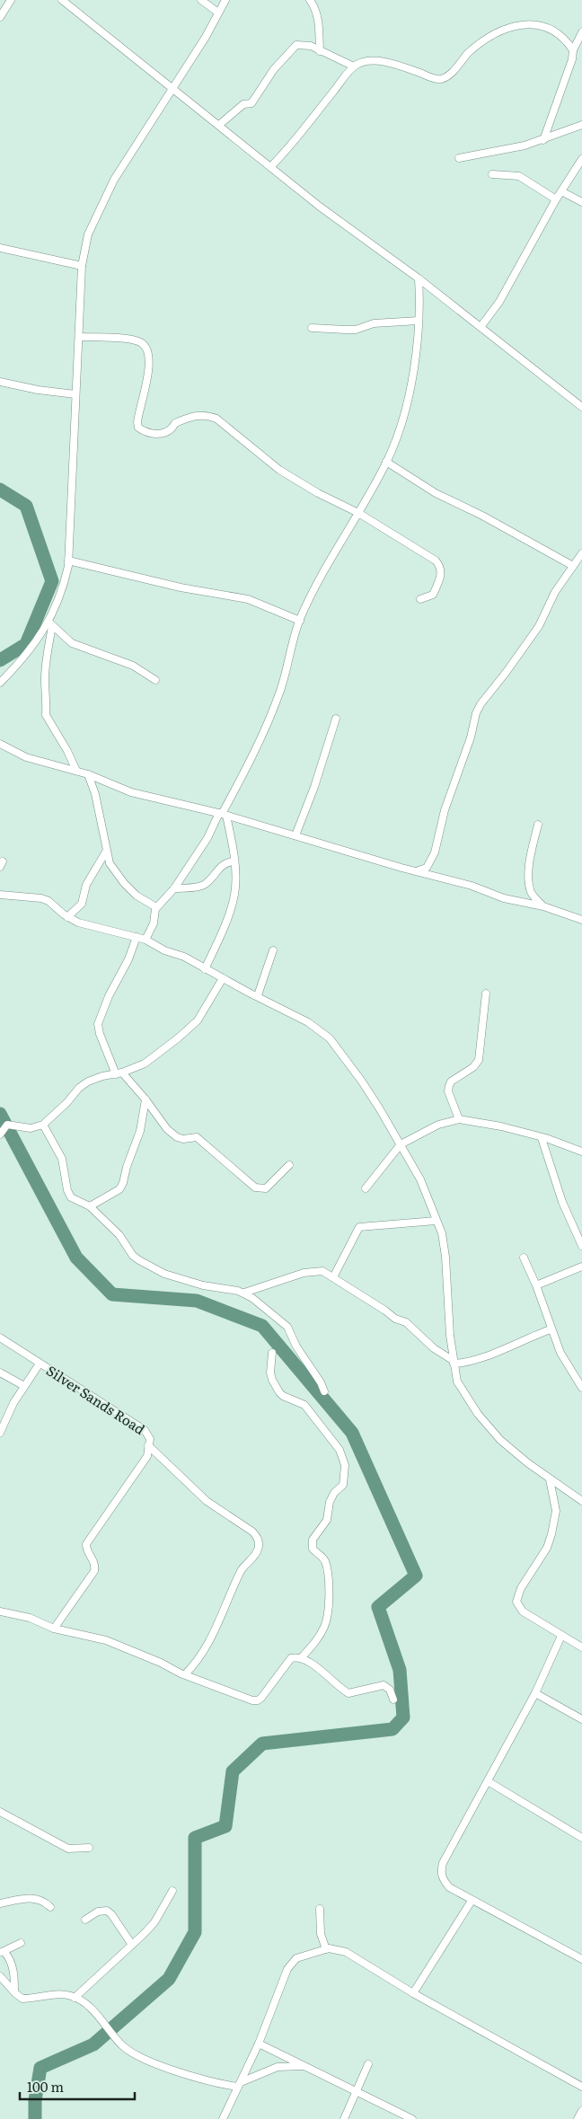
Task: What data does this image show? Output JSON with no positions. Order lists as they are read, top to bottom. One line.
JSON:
{"streets":{"street":["Silver Sands Road"]},"scale_bar":"100 m"}
